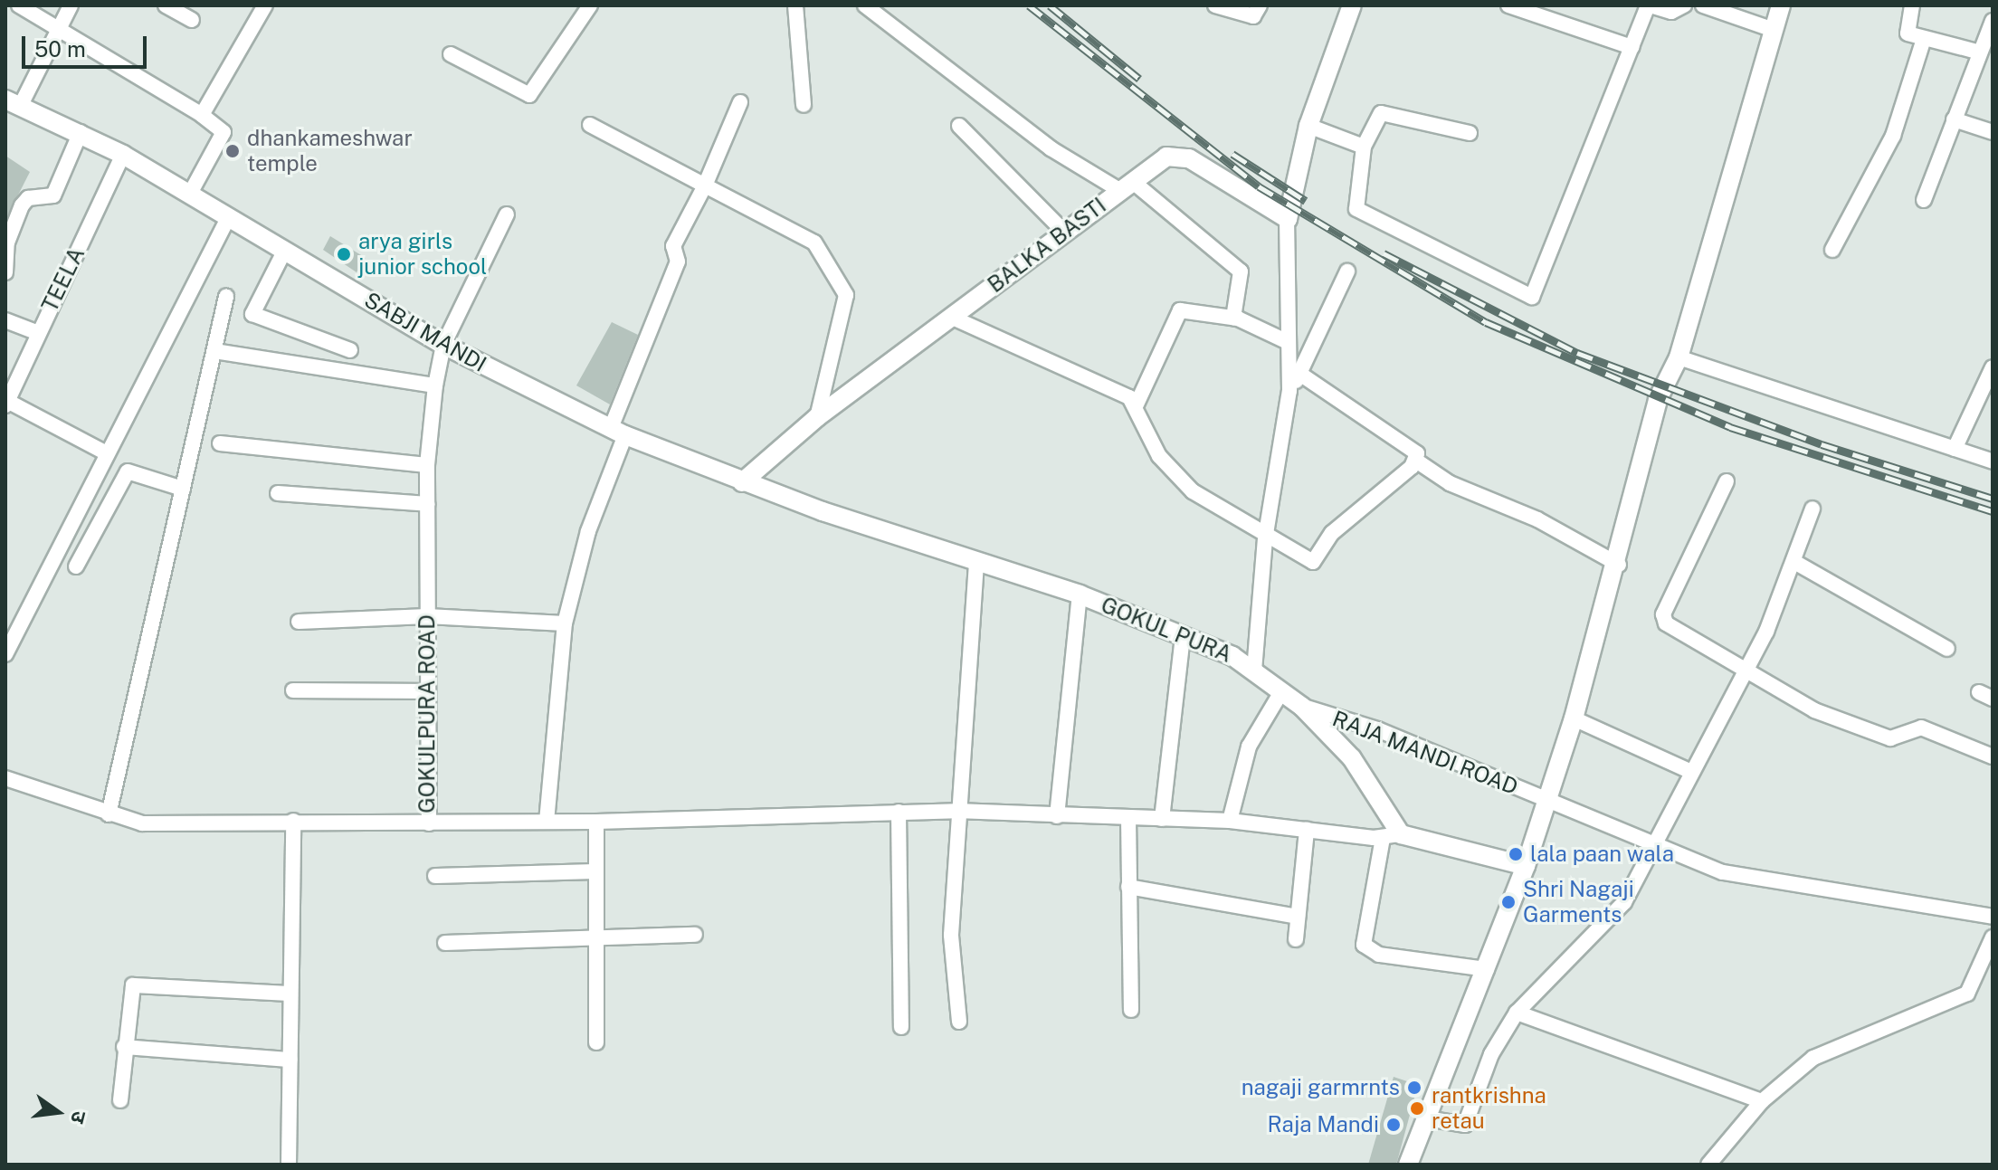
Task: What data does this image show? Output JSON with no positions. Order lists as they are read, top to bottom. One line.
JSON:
{"streets":{"street":["BALKA BASTI","TEELA","SABJI MANDI","GOKUL PURA","GOKULPURA ROAD","RAJA MANDI ROAD"]},"crossings":[["BALKA BASTI","SABJI MANDI"],["BALKA BASTI","GOKUL PURA"],["TEELA","SABJI MANDI"],["SABJI MANDI","GOKUL PURA"],["SABJI MANDI","GOKULPURA ROAD"],["GOKUL PURA","RAJA MANDI ROAD"]],"places":["dhankameshwar temple","arya girls junior school","lala paan wala","Shri Nagaji Garments","nagaji garmrnts","rantkrishna retau","Raja Mandi"],"scale_bar":"50 m","north":"right"}
